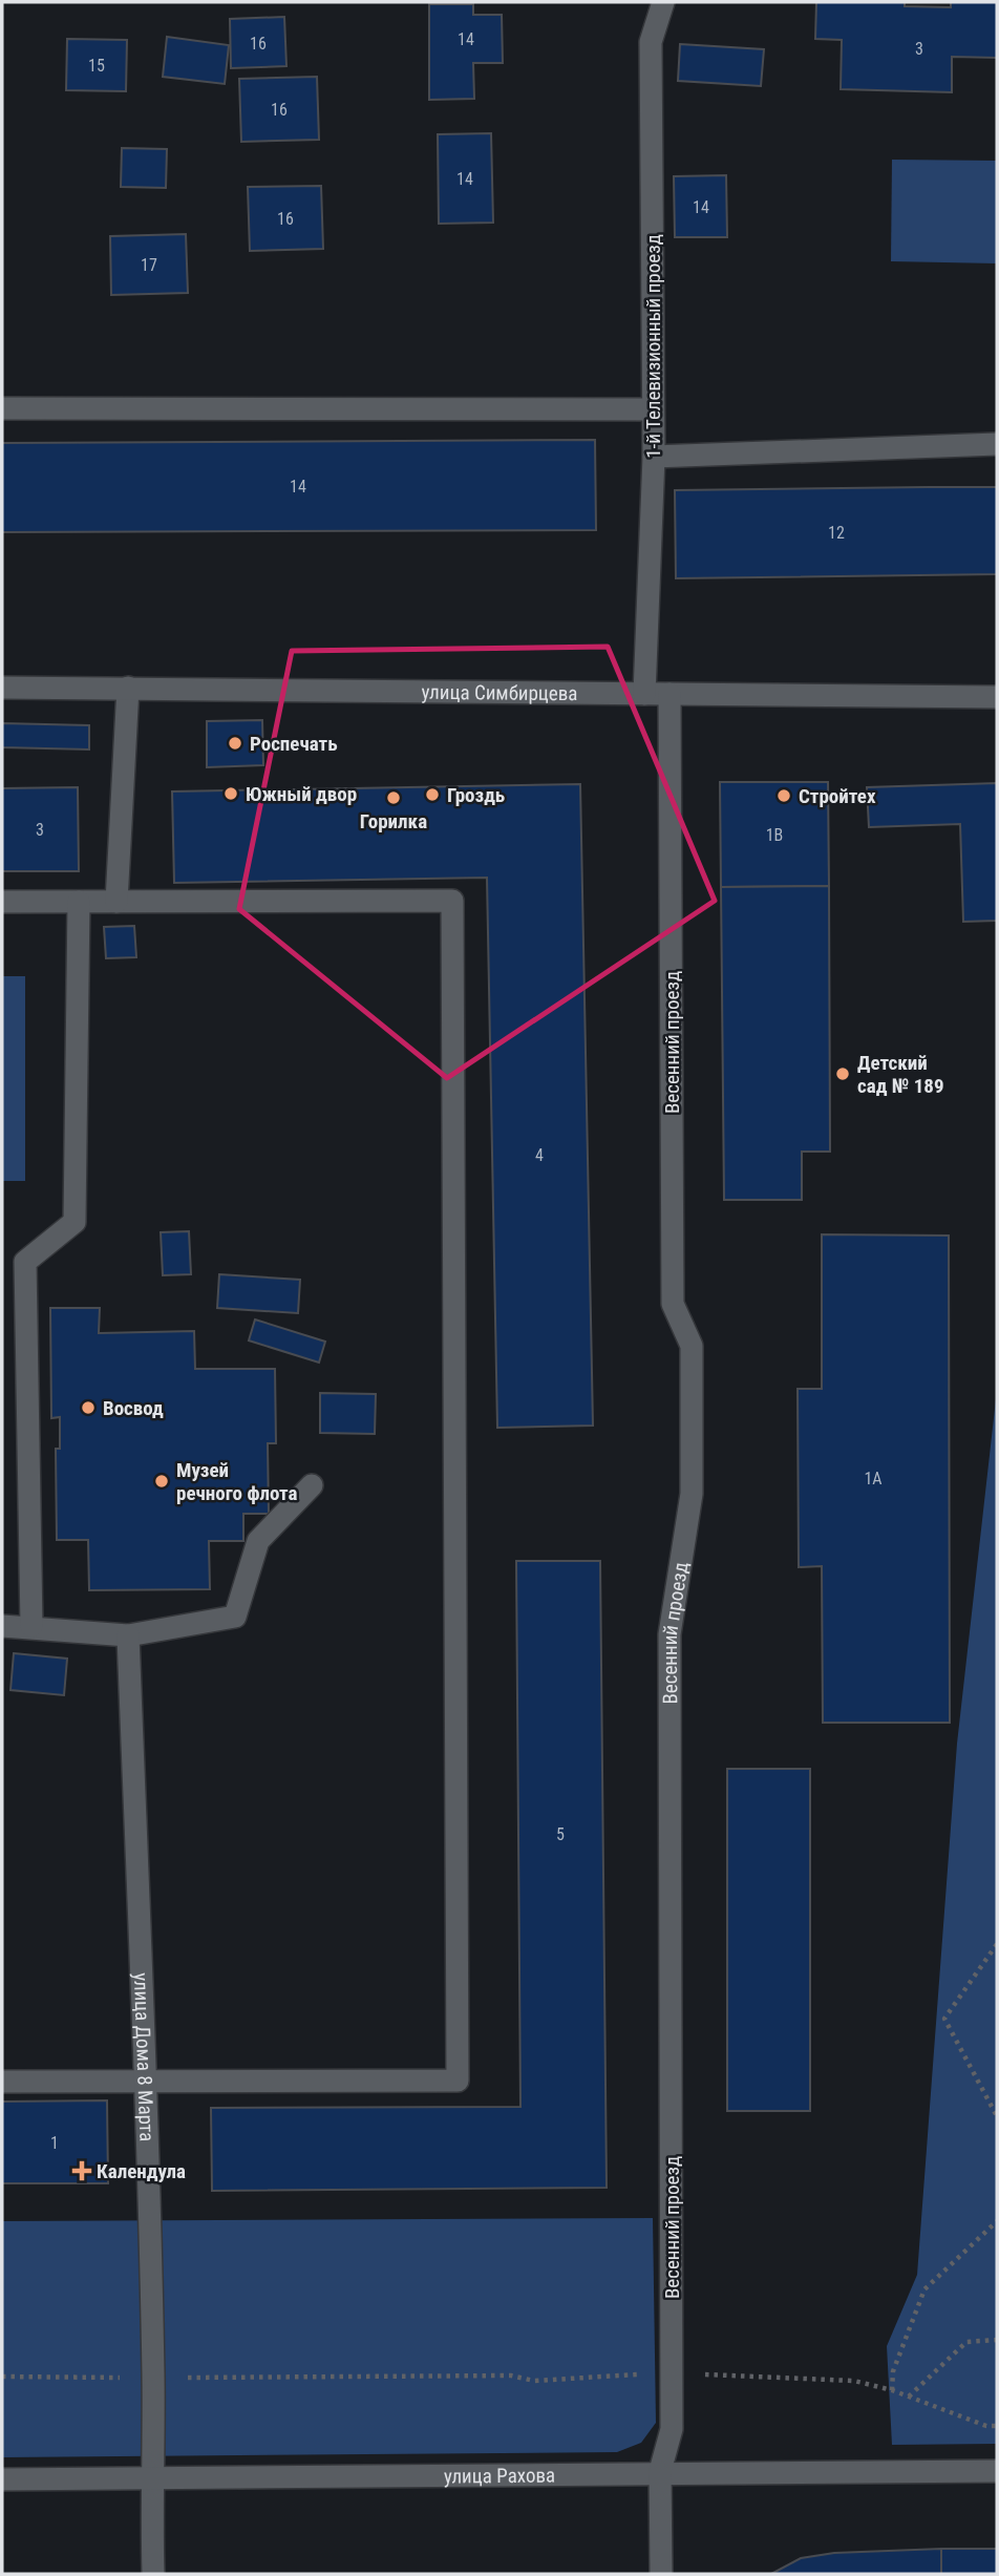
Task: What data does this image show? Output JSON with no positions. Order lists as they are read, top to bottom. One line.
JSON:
{"streets":{"street":["1-й Телевизионный проезд","улица Симбирцева","Весенний проезд","улица Дома 8 Марта","улица Рахова"]},"crossings":[["1-й Телевизионный проезд","улица Симбирцева"],["улица Симбирцева","Весенний проезд"],["Весенний проезд","улица Рахова"],["улица Дома 8 Марта","улица Рахова"]],"places":{"other":["Роспечать","Южный двор","Гроздь","Стройтех","Горилка","Детский сад № 189","Восвод","Музей речного флота"],"health":["Календула"]},"house_numbers":["14","16","3","15","16","14","14","16","17","14","12","3","1В","4","1А","5","1"]}
